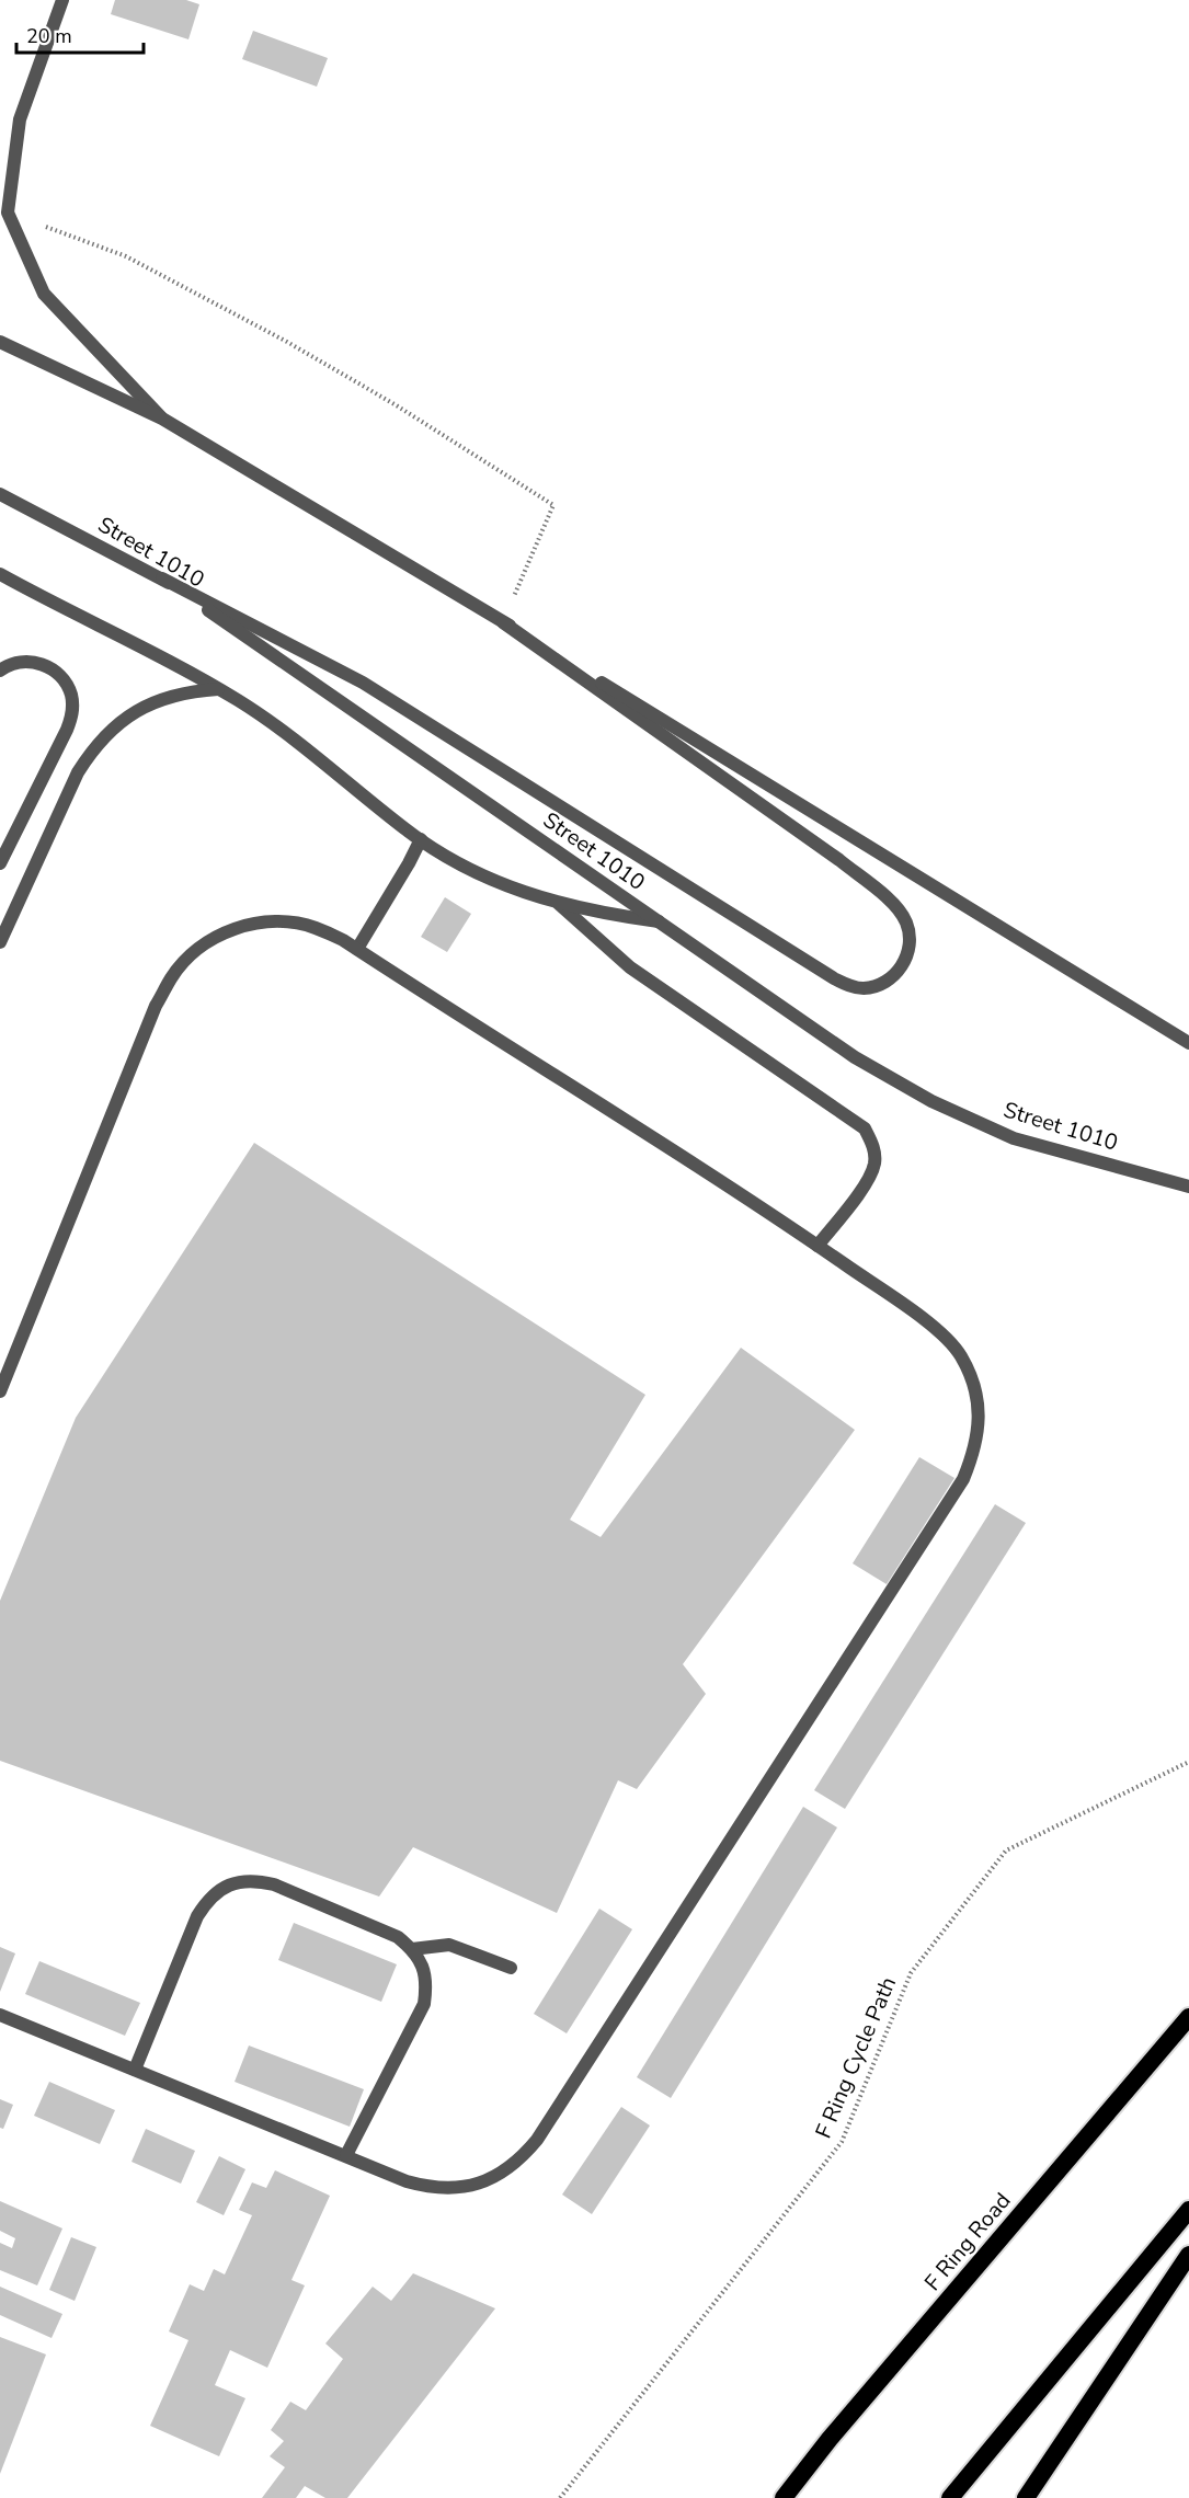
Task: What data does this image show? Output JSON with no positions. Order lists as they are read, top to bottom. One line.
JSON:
{"streets":{"highway":["F Ring Road"],"street":["Street 1010"],"path":["F Ring Cycle Path"]},"scale_bar":"20 m"}
